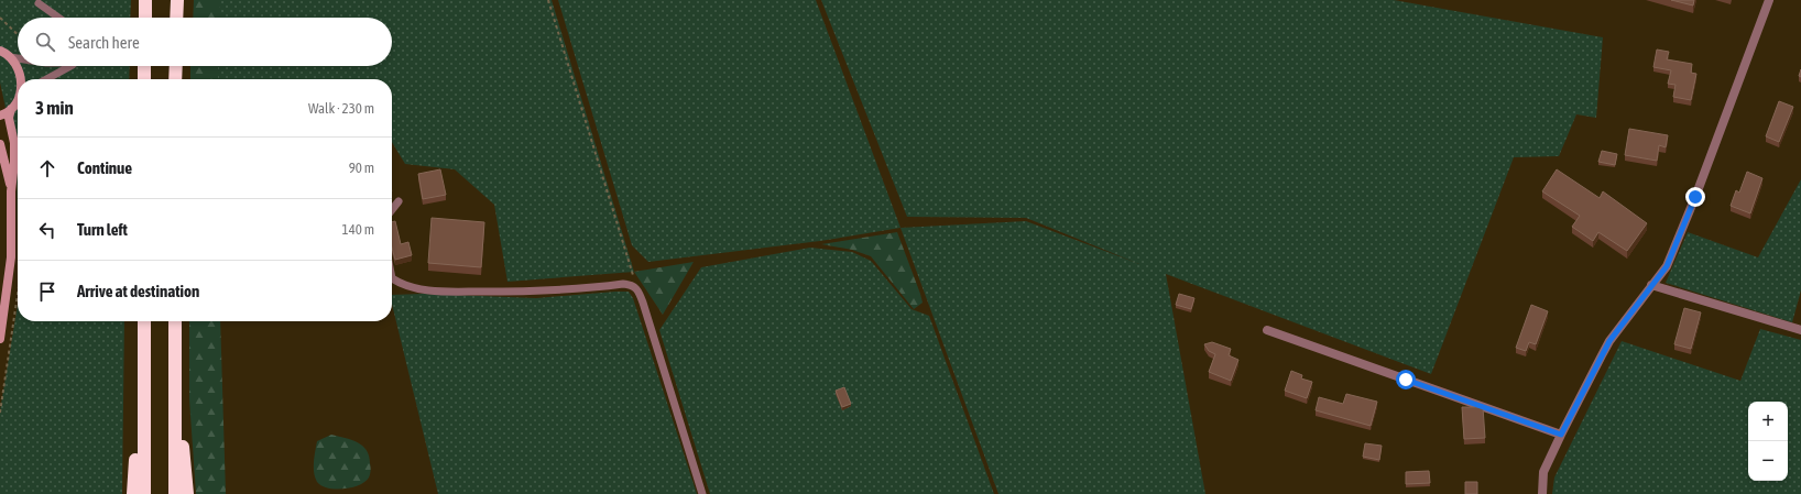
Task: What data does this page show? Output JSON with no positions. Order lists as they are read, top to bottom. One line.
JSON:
{"page":{"search":"Search here","heading":["3 min","Walk · 230 m"],"list":[["Continue","90 m"],["Turn left","140 m"],"Arrive at destination"],"map_buttons":["+","−"]}}
